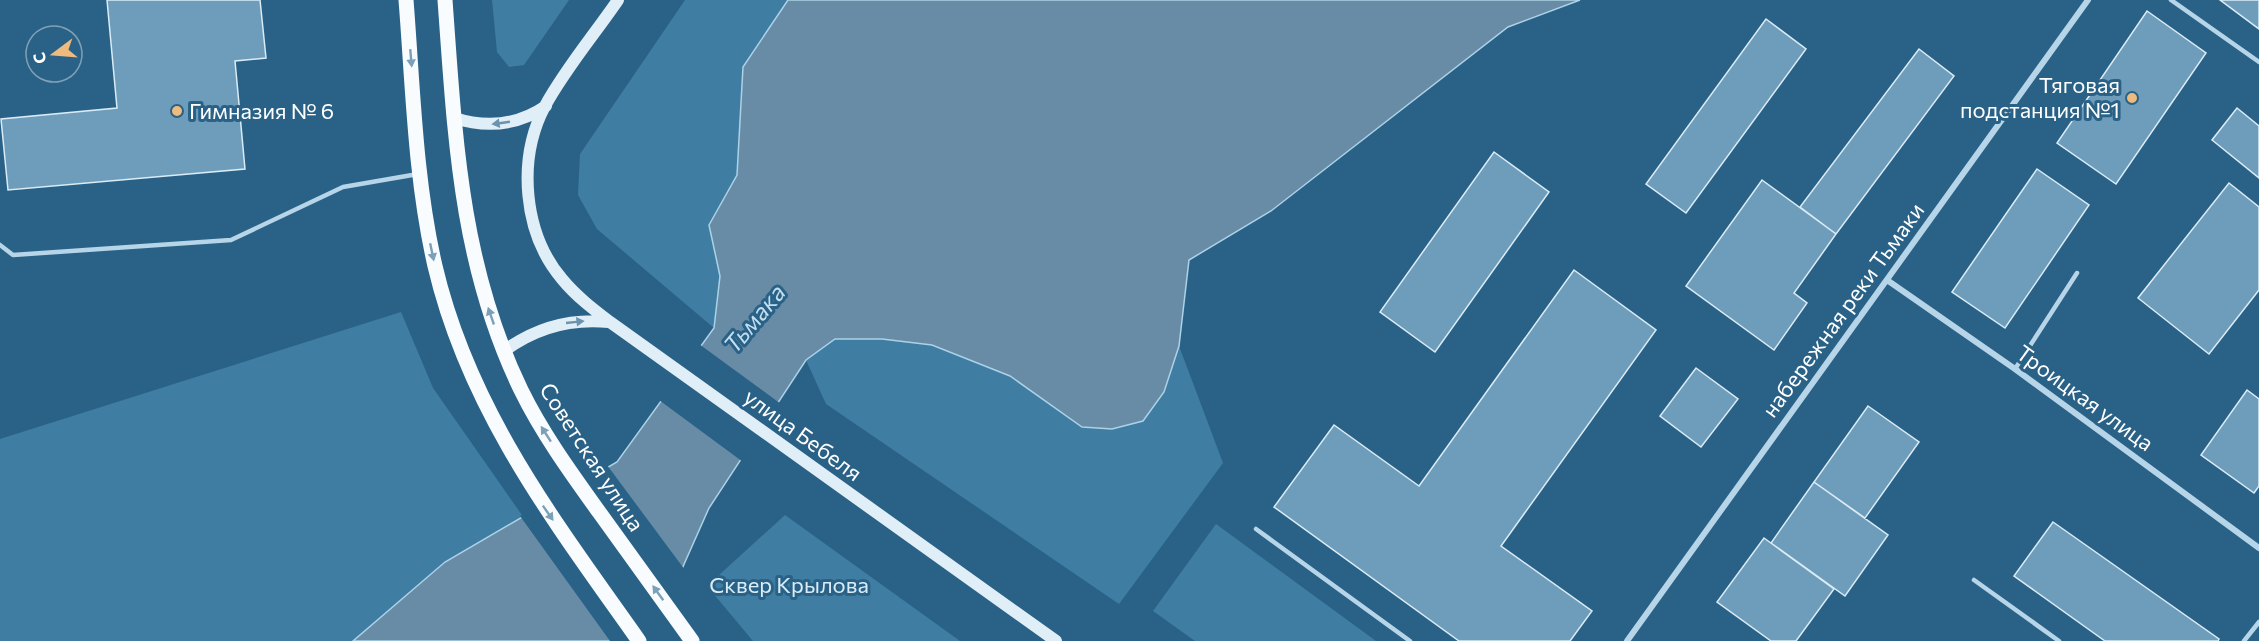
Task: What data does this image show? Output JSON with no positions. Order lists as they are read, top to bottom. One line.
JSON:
{"streets":{"main road":["улица Бебеля","Советская улица"],"street":["набережная реки Тьмаки","Троицкая улица"]},"crossings":[["набережная реки Тьмаки","Троицкая улица"]],"water":["Тьмака"],"parks":["Сквер Крылова"],"places":["Тяговая подстанция №1","Гимназия № 6"],"north":"left"}
